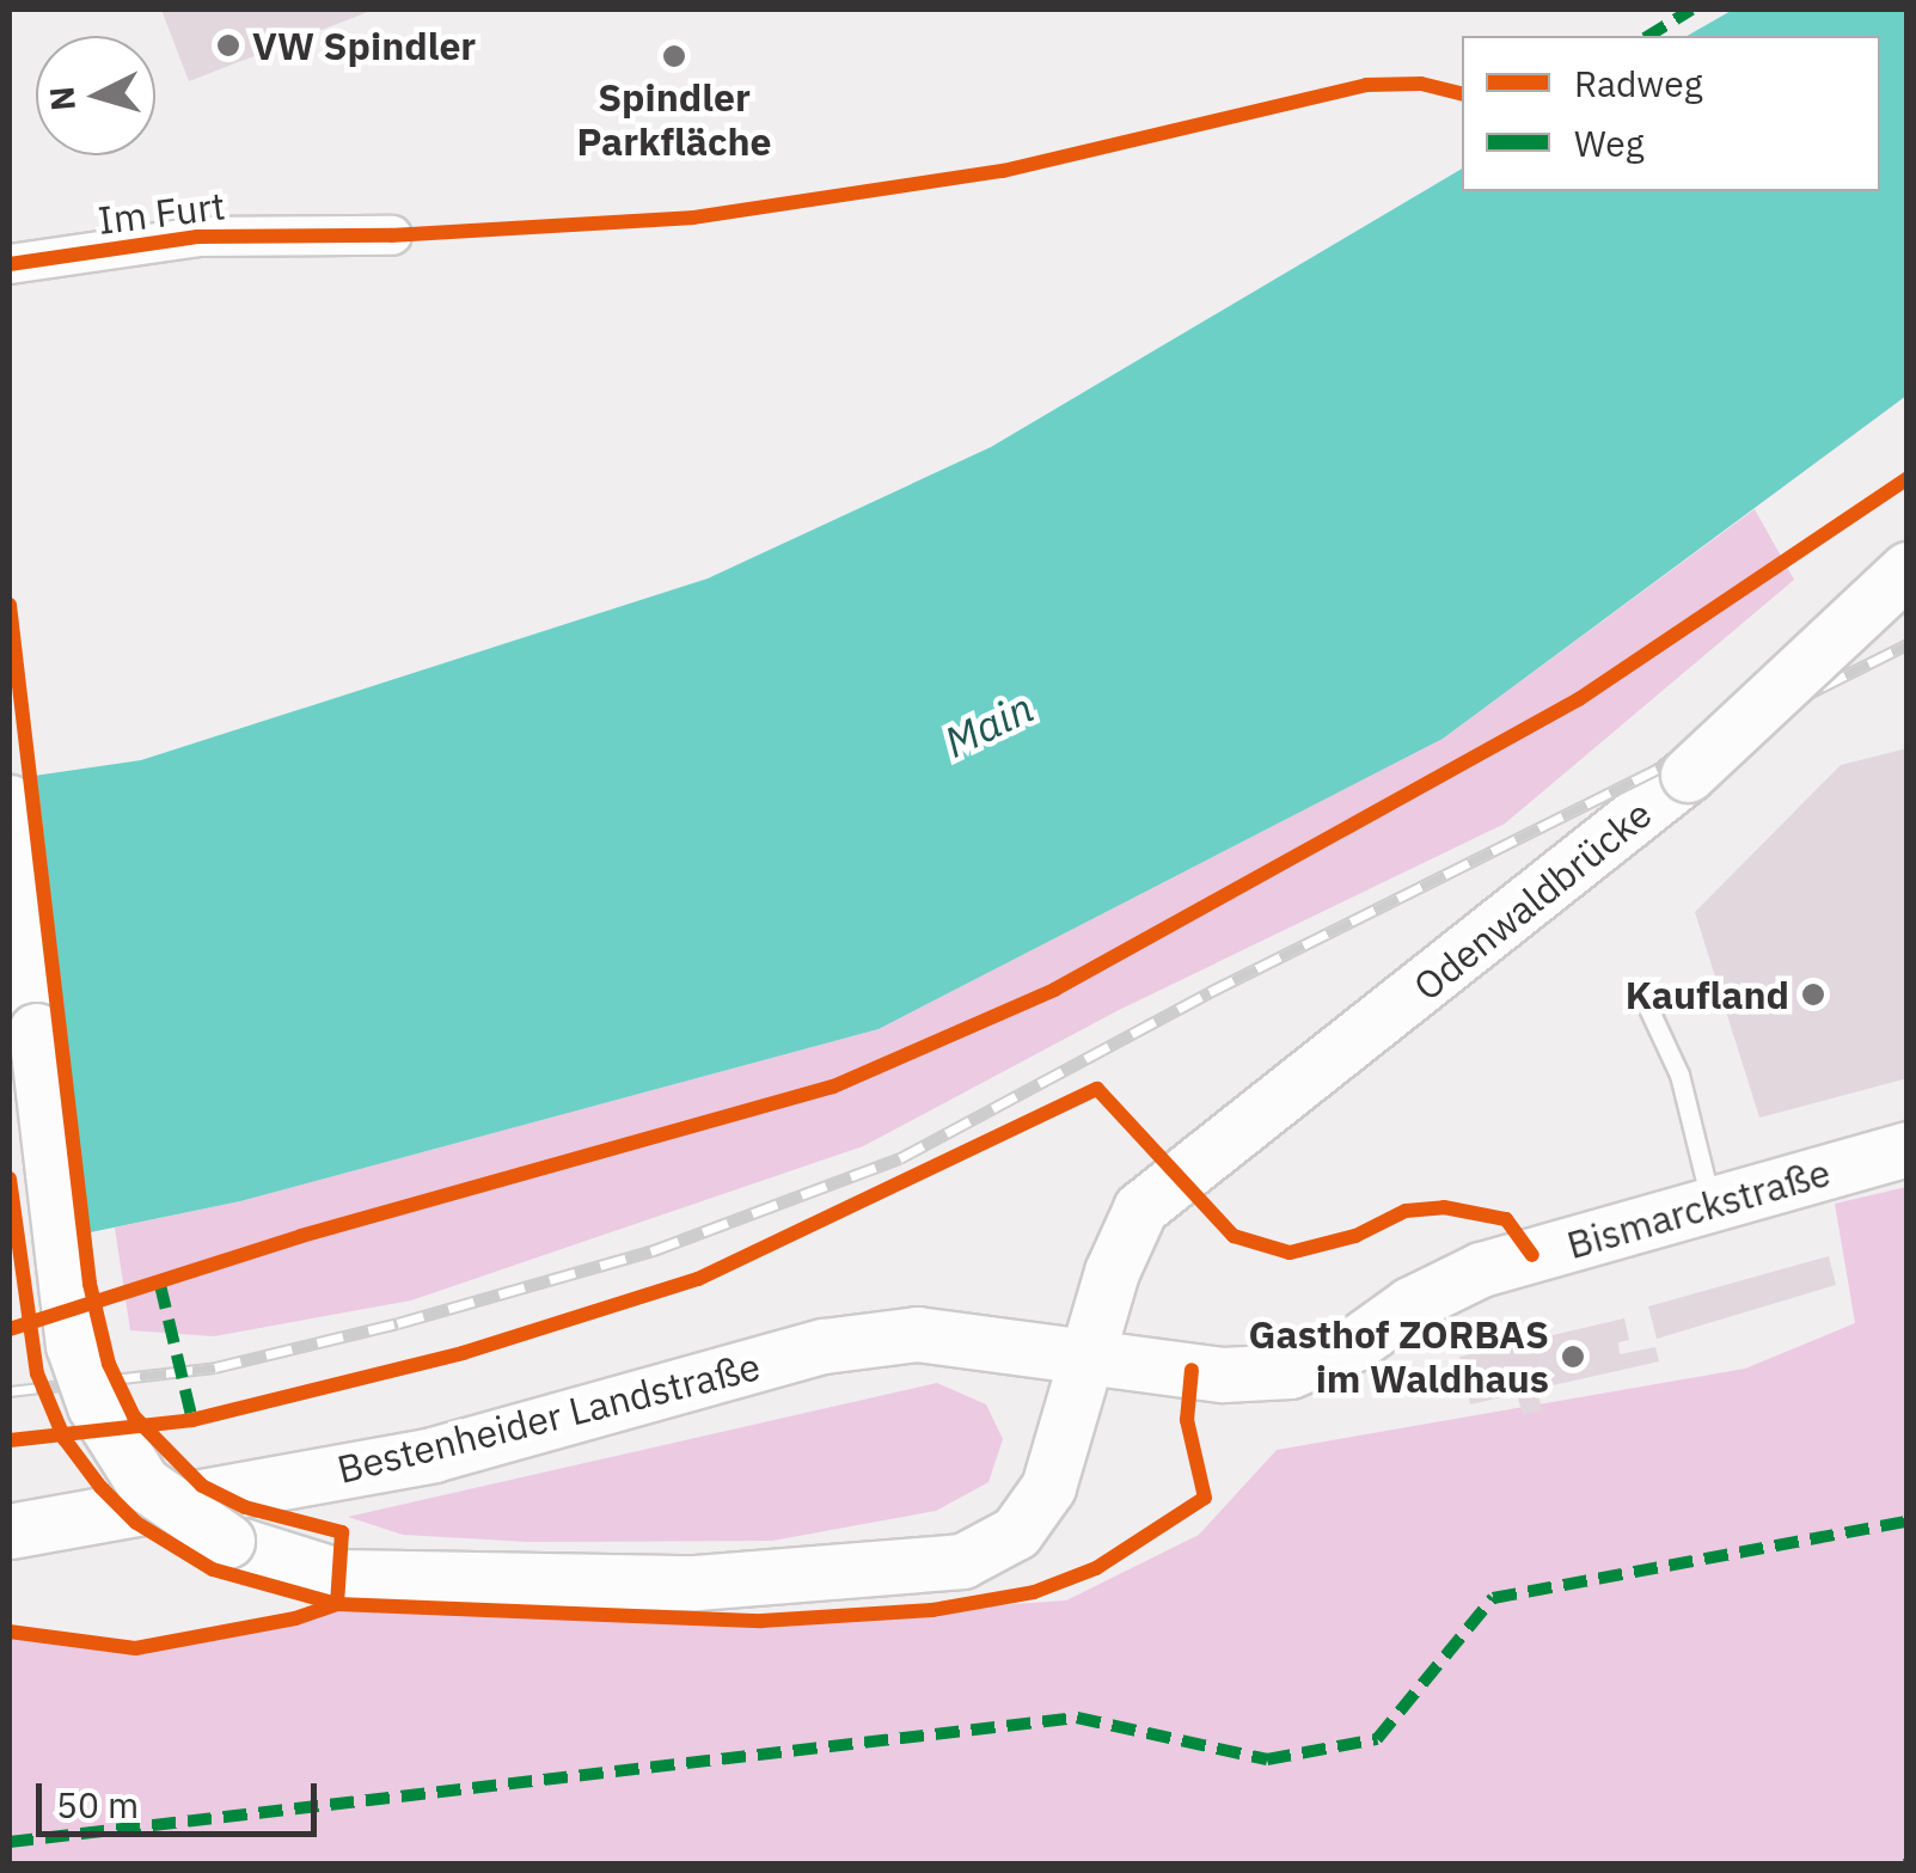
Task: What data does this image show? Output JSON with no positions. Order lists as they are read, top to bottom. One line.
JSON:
{"streets":{"main road":["Odenwaldbrücke","Bismarckstraße","Bestenheider Landstraße"],"street":["Im Furt"]},"crossings":[["Odenwaldbrücke","Bismarckstraße"],["Odenwaldbrücke","Bestenheider Landstraße"],["Bismarckstraße","Bestenheider Landstraße"]],"water":["Main"],"places":["VW Spindler","Spindler Parkfläche","Kaufland","Gasthof ZORBAS im Waldhaus"],"legend":["Radweg","Weg"],"scale_bar":"50 m","north":"left"}
